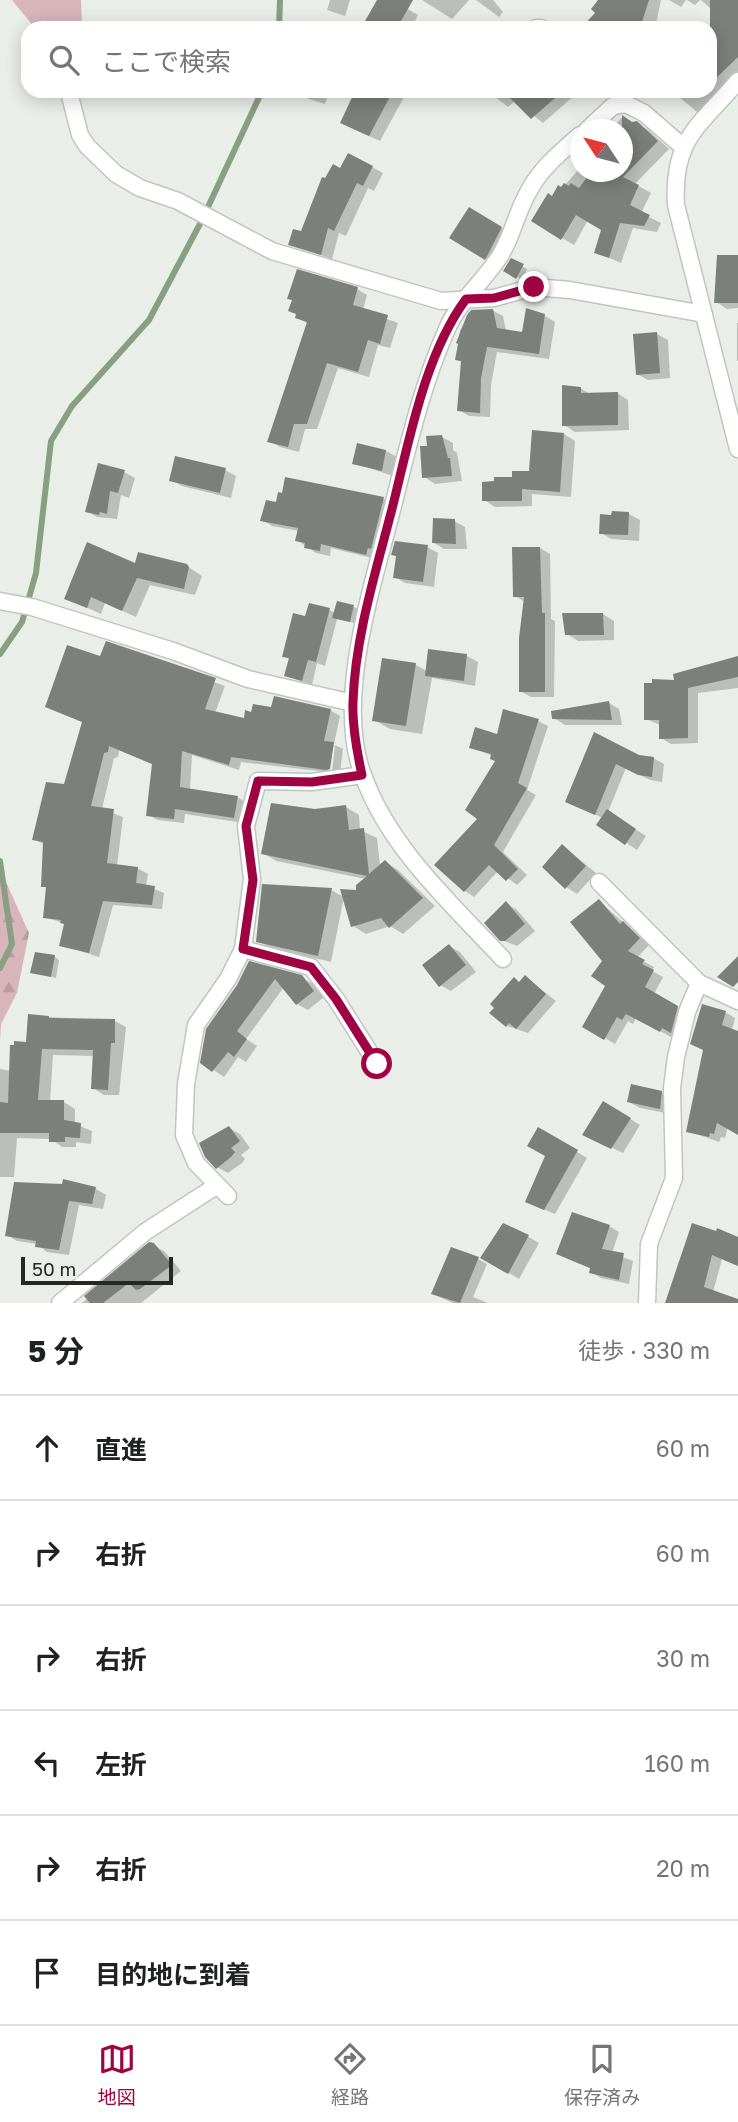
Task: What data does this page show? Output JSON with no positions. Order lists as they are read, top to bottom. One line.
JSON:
{"scale_bar":"50 m","north":"top left","page":{"search":"ここで検索","scale":"50 m","heading":["5 分","徒歩 · 330 m"],"list":[["直進","60 m"],["右折","60 m"],["右折","30 m"],["左折","160 m"],["右折","20 m"],"目的地に到着"],"nav":["地図","経路","保存済み"]}}
